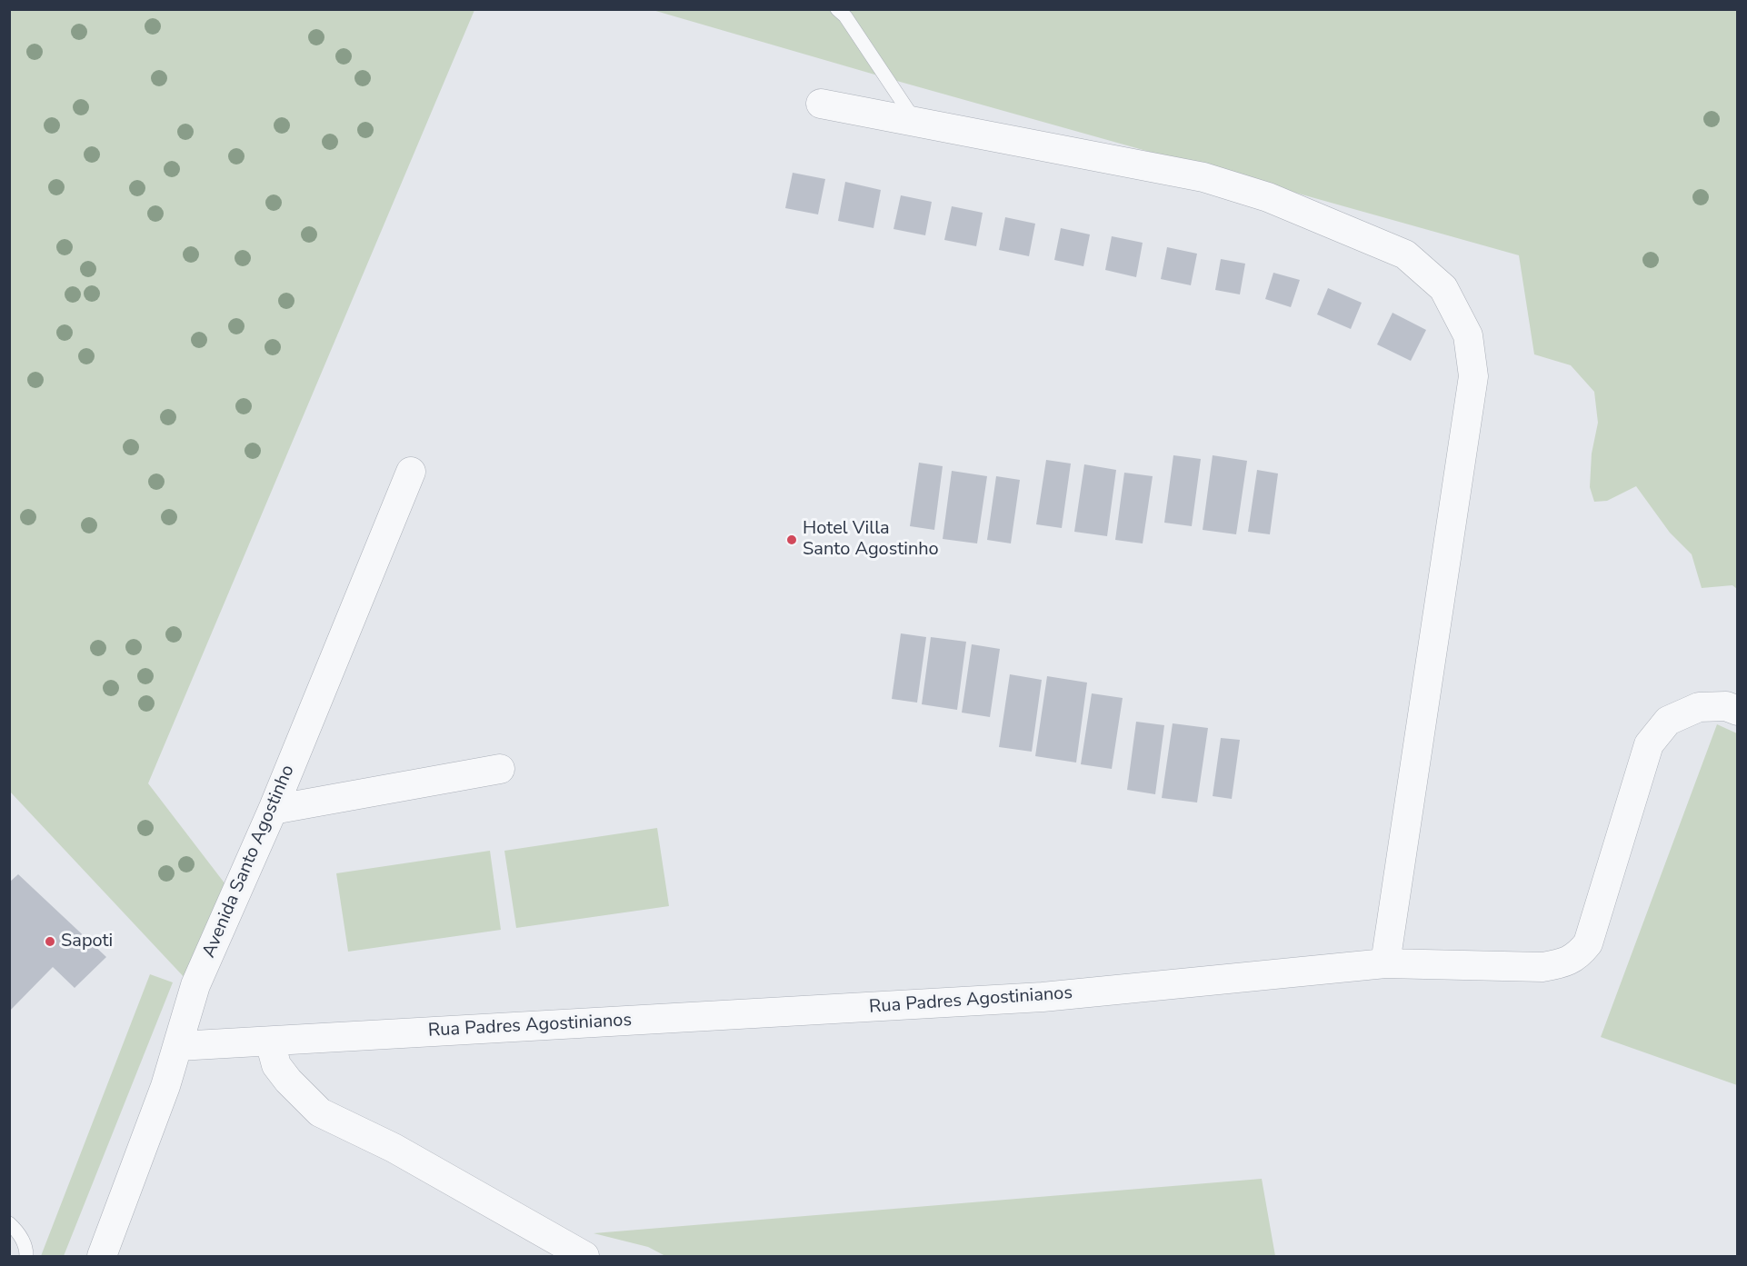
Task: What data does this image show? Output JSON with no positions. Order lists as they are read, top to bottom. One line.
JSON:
{"streets":{"street":["Avenida Santo Agostinho","Rua Padres Agostinianos"]},"crossings":[["Avenida Santo Agostinho","Rua Padres Agostinianos"]],"places":["Hotel Villa Santo Agostinho","Sapoti"]}
